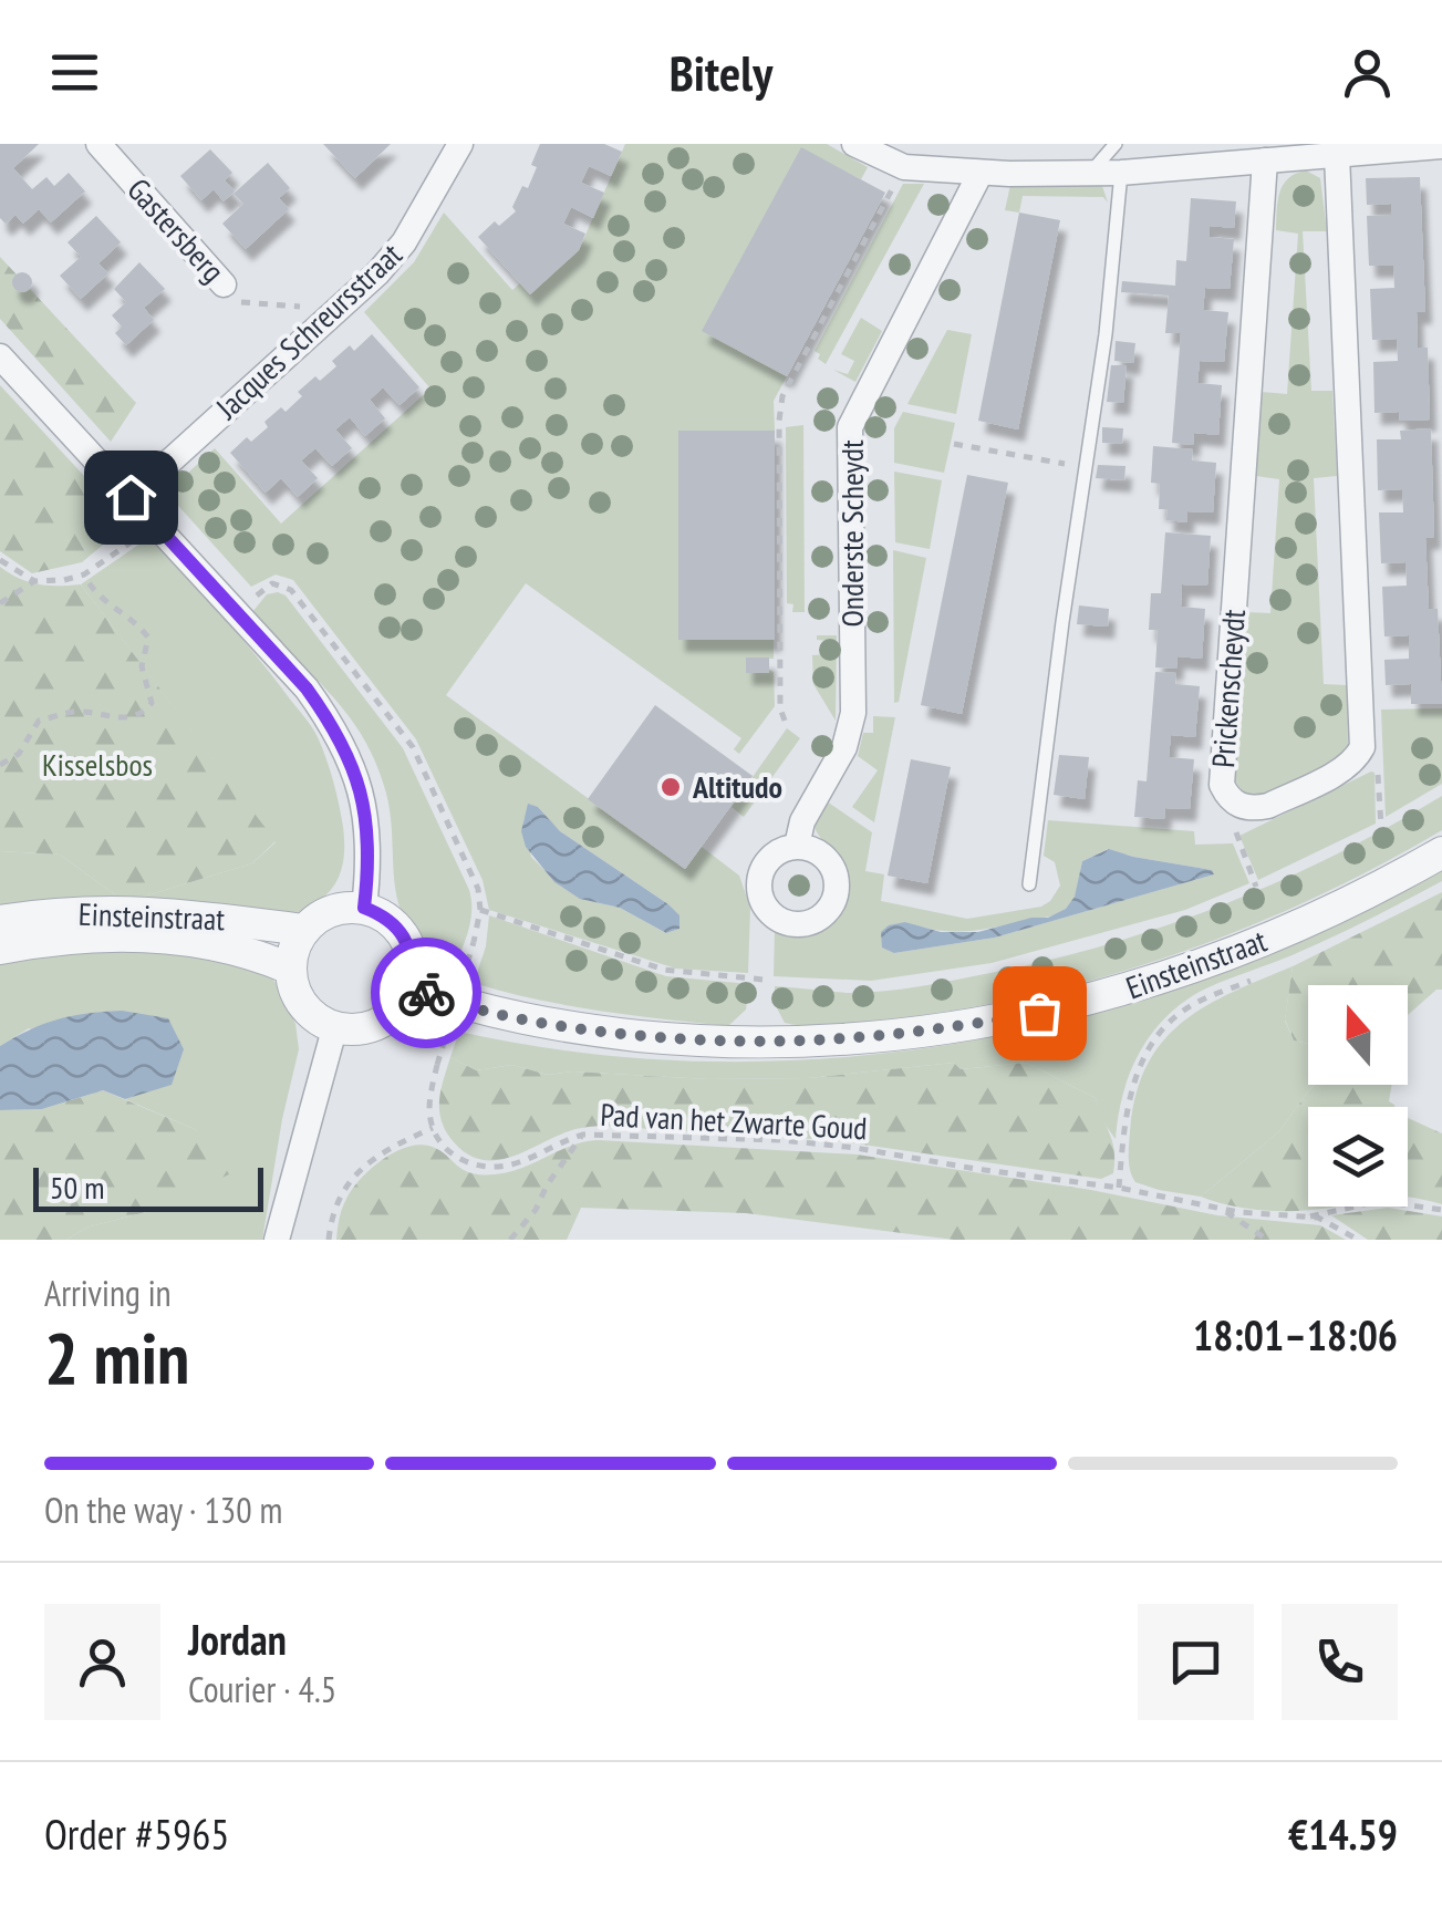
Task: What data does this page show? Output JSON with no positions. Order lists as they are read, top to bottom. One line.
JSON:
{"streets":{"street":["Gastersberg","Jacques Schreursstraat","Onderste Scheydt","Prickenscheydt","Einsteinstraat"],"path":["Pad van het Zwarte Goud"]},"crossings":[["Gastersberg","Jacques Schreursstraat"]],"parks":["Kisselsbos"],"places":["Altitudo"],"scale_bar":"50 m","north":"top","page":{"header":"Bitely","scale":"50 m","heading":["2 min","Arriving in","18:01–18:06"],"panel":["Jordan","Courier · 4.5","Order #5965","€14.59"],"bar":"On the way · 130 m"}}
